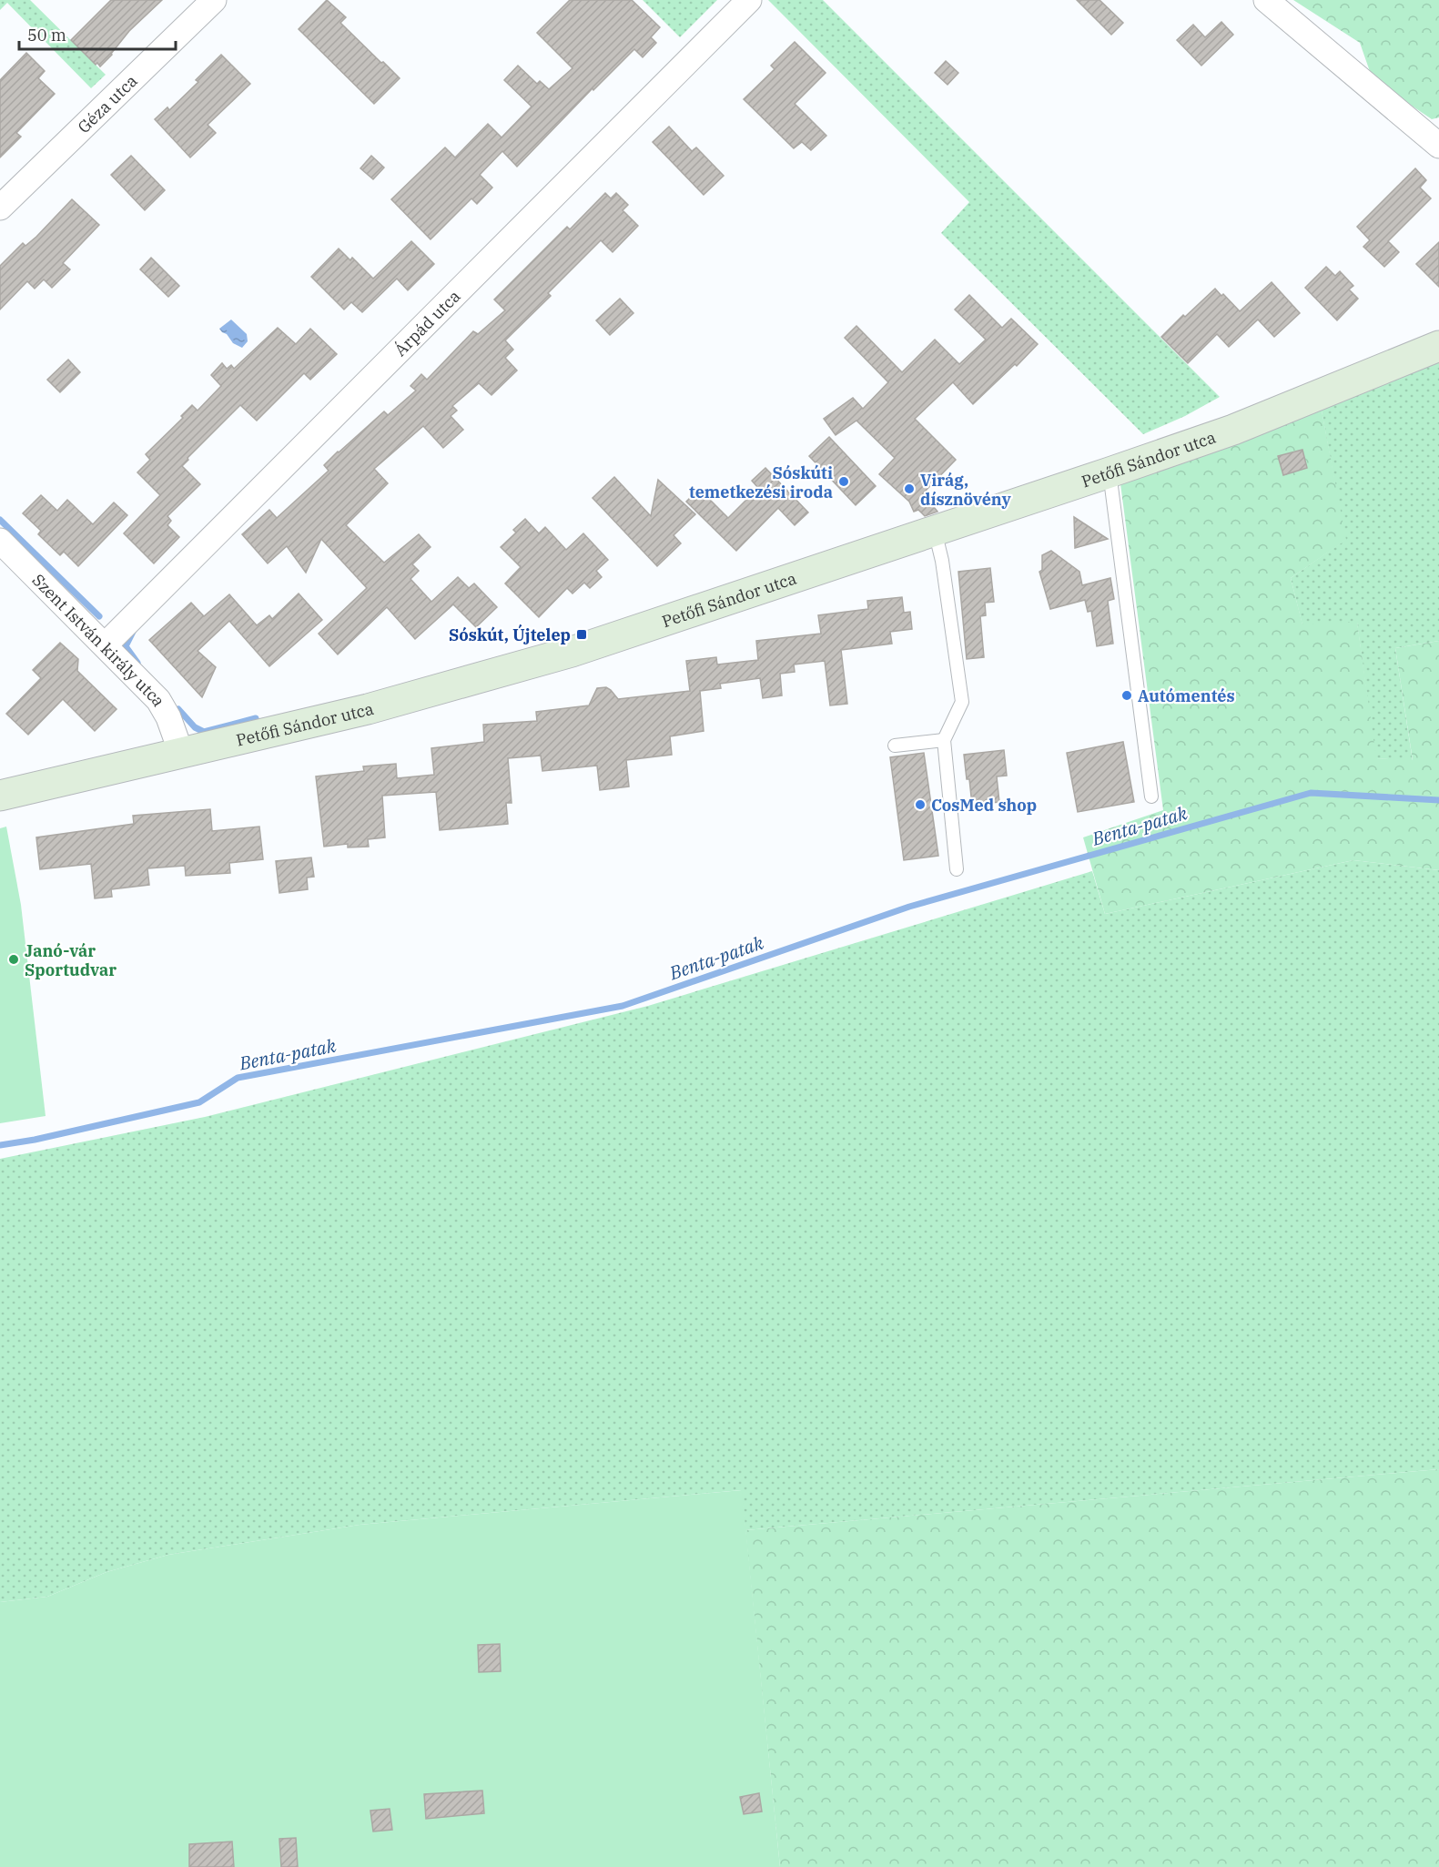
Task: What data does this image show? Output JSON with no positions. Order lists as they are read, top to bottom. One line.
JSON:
{"streets":{"main road":["Petőfi Sándor utca"],"street":["Géza utca","Árpád utca","Szent István király utca"]},"crossings":[["Árpád utca","Szent István király utca"],["Petőfi Sándor utca","Szent István király utca"]],"water":["Benta-patak"],"places":{"other":["Sóskúti temetkezési iroda","Virág, dísznövény","Autómentés","CosMed shop","Janó-vár Sportudvar"],"transit":["Sóskút, Újtelep"]},"scale_bar":"50 m"}
